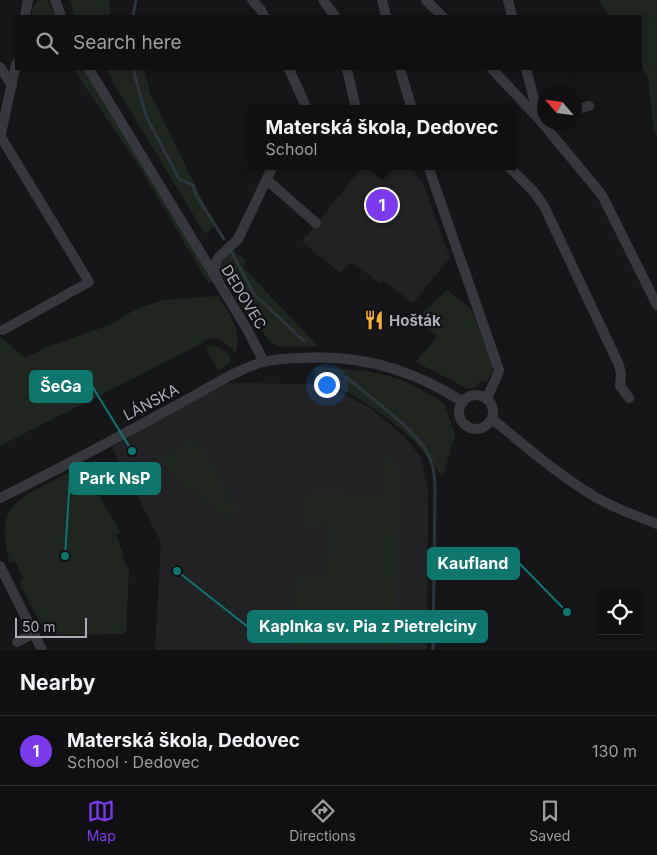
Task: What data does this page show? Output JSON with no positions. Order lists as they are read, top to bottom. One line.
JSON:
{"streets":{"street":["DEDOVEC","LÁNSKA"]},"crossings":[["DEDOVEC","LÁNSKA"]],"places":{"restaurant":["Hošták"],"other":["ŠeGa","Park NsP","Kaplnka sv. Pia z Pietrelciny","Kaufland"]},"scale_bar":"50 m","north":"top left","page":{"search":"Search here","popup":["Materská škola, Dedovec","School"],"pins":"1","scale":"50 m","heading":"Nearby","list":[{"mark":"1","name":"Materská škola, Dedovec","note":"School · Dedovec","value":"130 m"}],"nav":["Map","Directions","Saved"]}}
